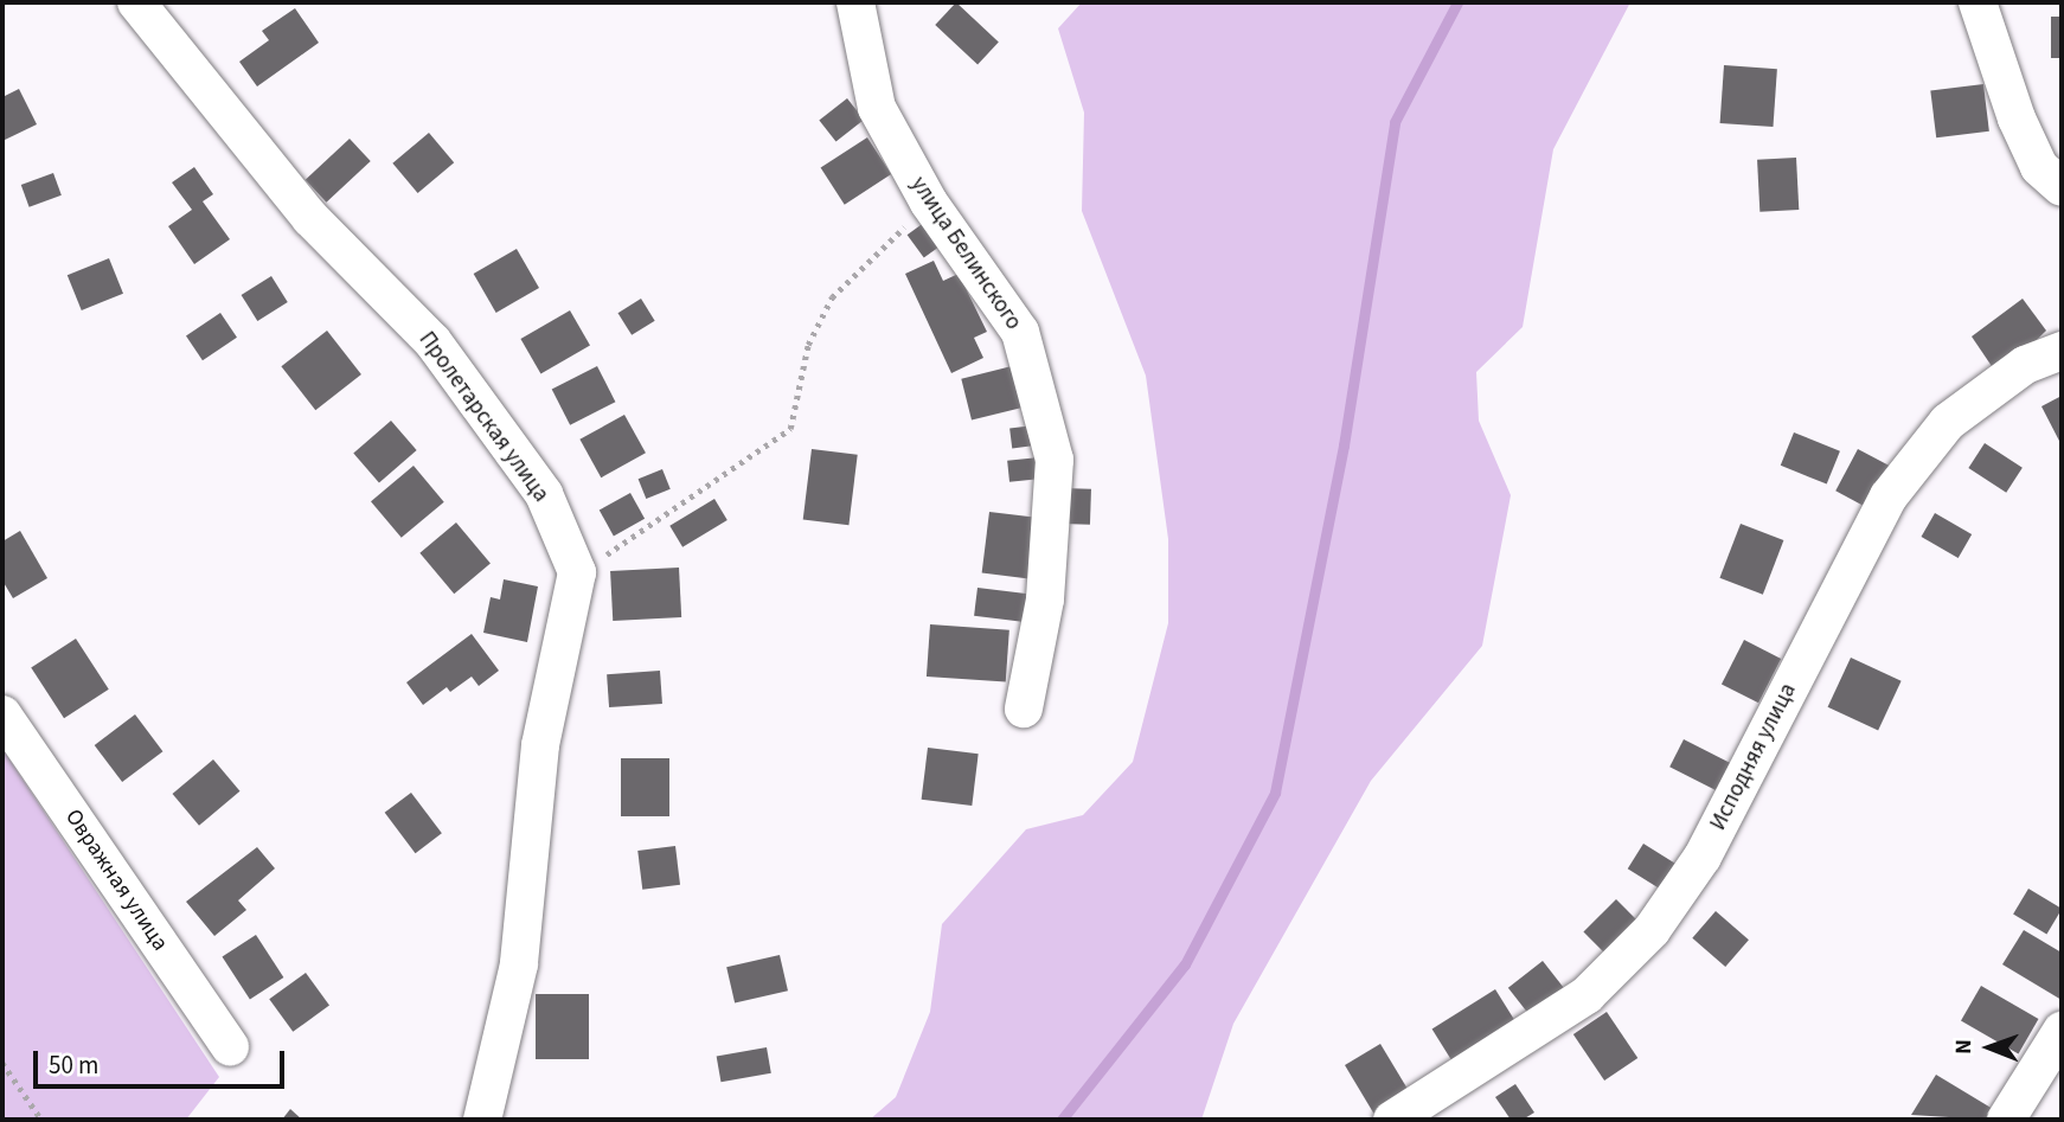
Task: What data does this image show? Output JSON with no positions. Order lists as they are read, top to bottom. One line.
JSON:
{"streets":{"street":["улица Белинского","Пролетарская улица","Исподняя улица","Овражная улица"]},"scale_bar":"50 m","north":"left"}
